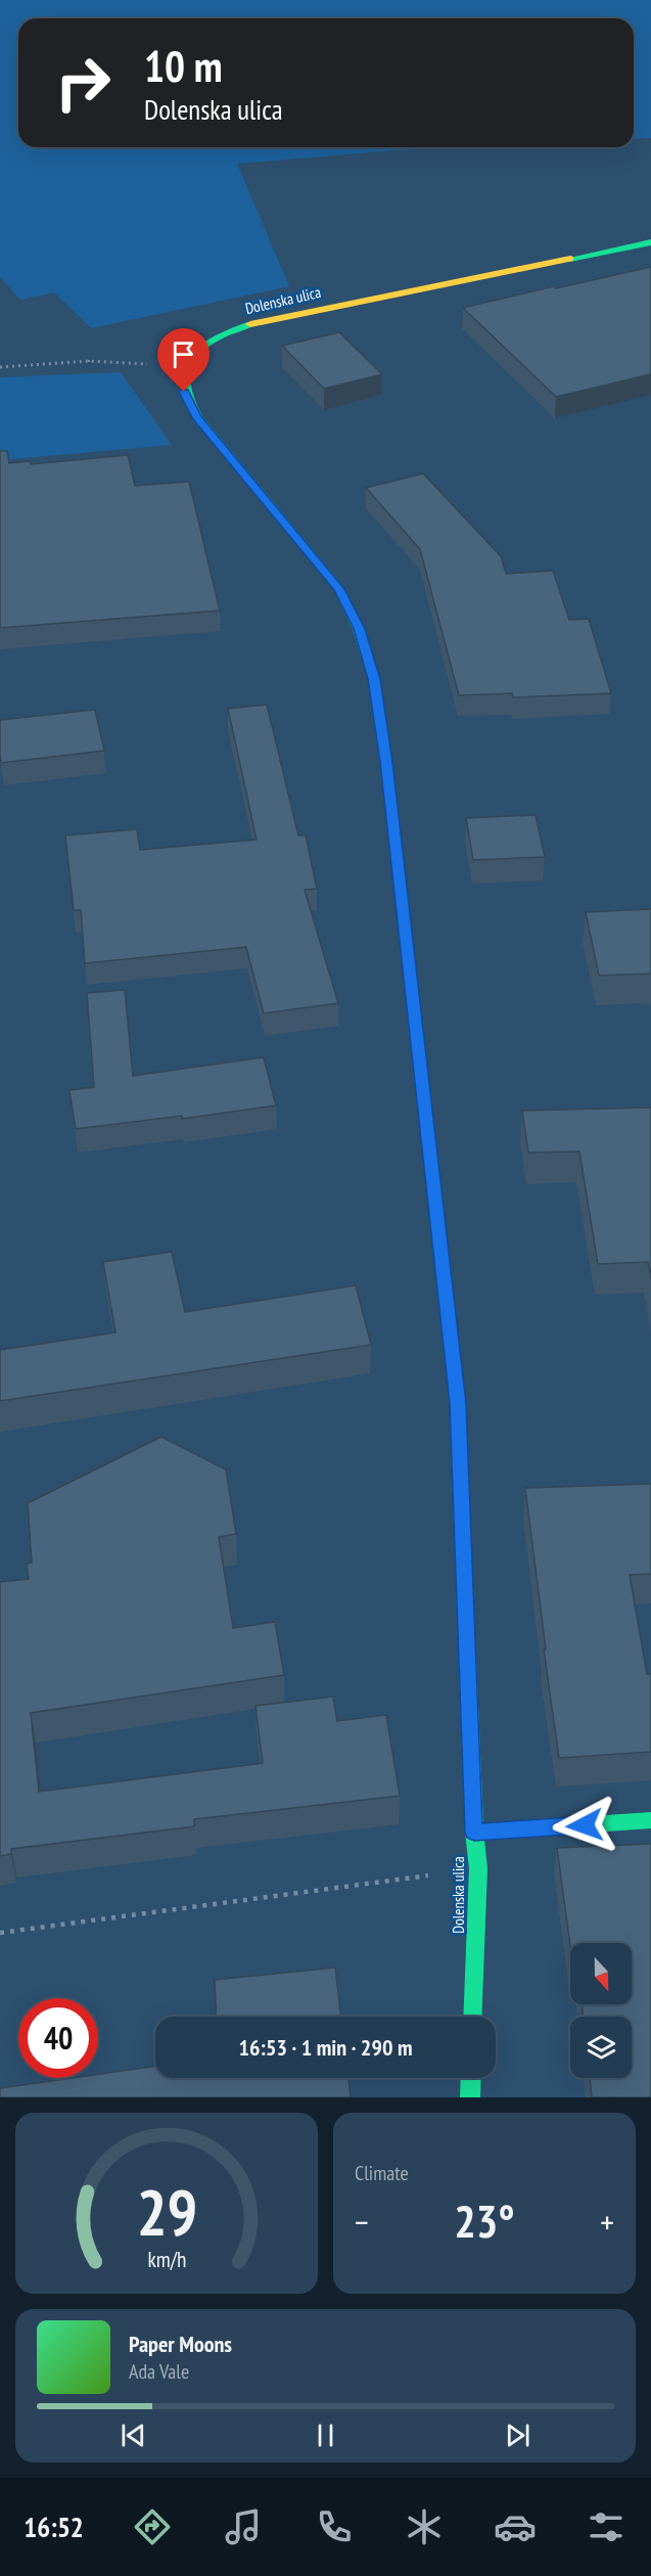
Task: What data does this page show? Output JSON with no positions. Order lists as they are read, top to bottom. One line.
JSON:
{"streets":{"street":["Dolenska ulica"]},"north":"bottom","page":{"turn":["10 m","Dolenska ulica"],"limit":"40","trip":"16:53 · 1 min · 290 m","tile":"Climate","heat":["−","23°","+"],"song":["Paper Moons","Ada Vale"],"tabs":"16:52","gauge":["29","km/h"]}}
